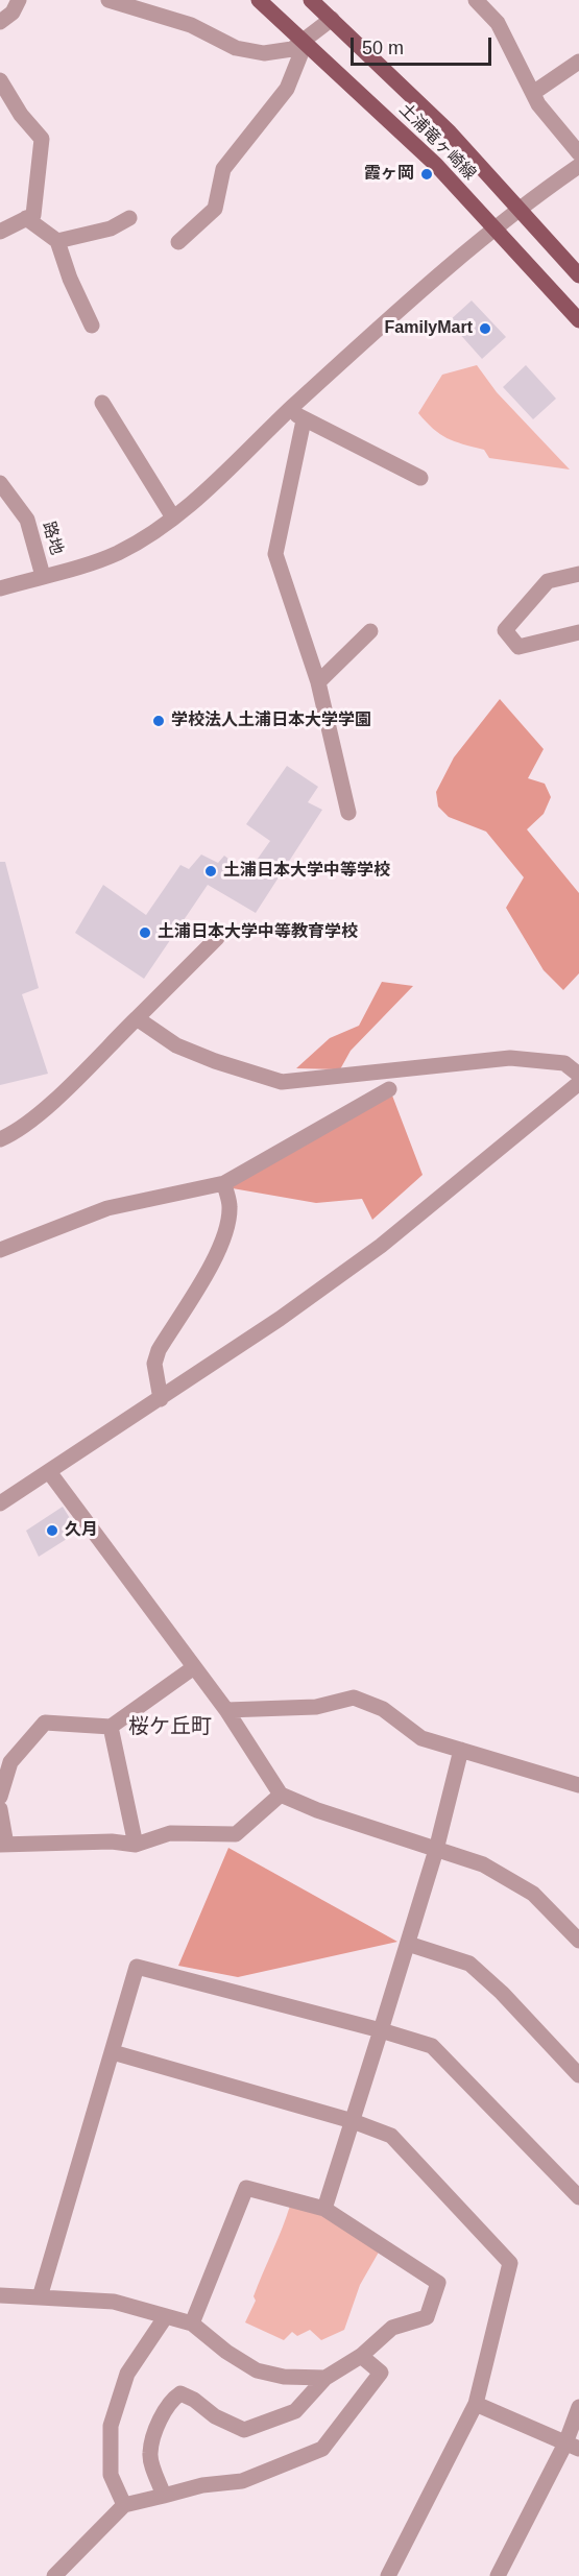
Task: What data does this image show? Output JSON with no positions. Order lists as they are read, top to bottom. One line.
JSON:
{"streets":{"main road":["土浦竜ヶ崎線"],"street":["路地"]},"districts":["桜ケ丘町"],"places":["霞ヶ岡","FamilyMart","学校法人土浦日本大学学園","土浦日本大学中等学校","土浦日本大学中等教育学校","久月"],"scale_bar":"50 m"}
